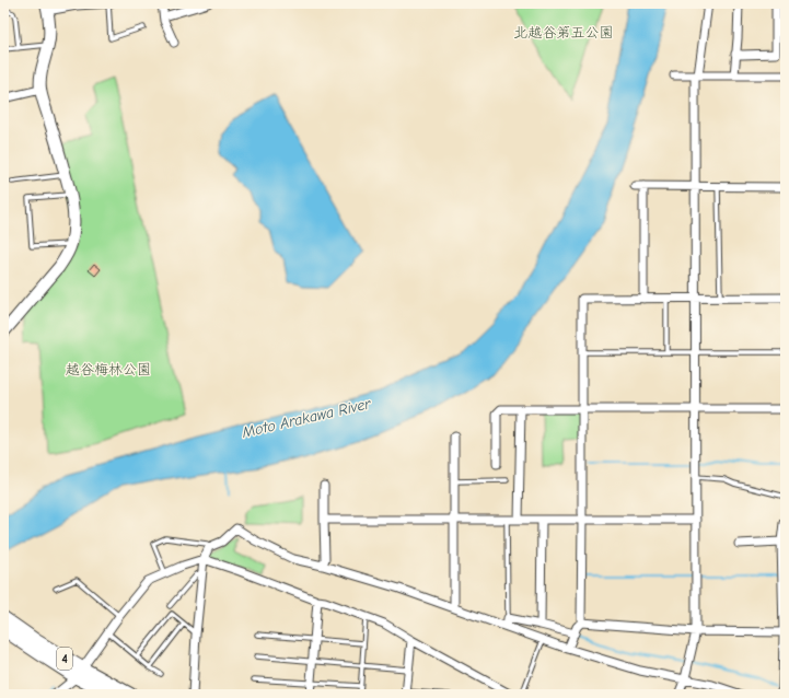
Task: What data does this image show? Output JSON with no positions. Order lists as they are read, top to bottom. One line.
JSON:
{"streets":{"highway":["4"]},"water":["Moto Arakawa River"],"parks":["北越谷第五公園","越谷梅林公園"]}
